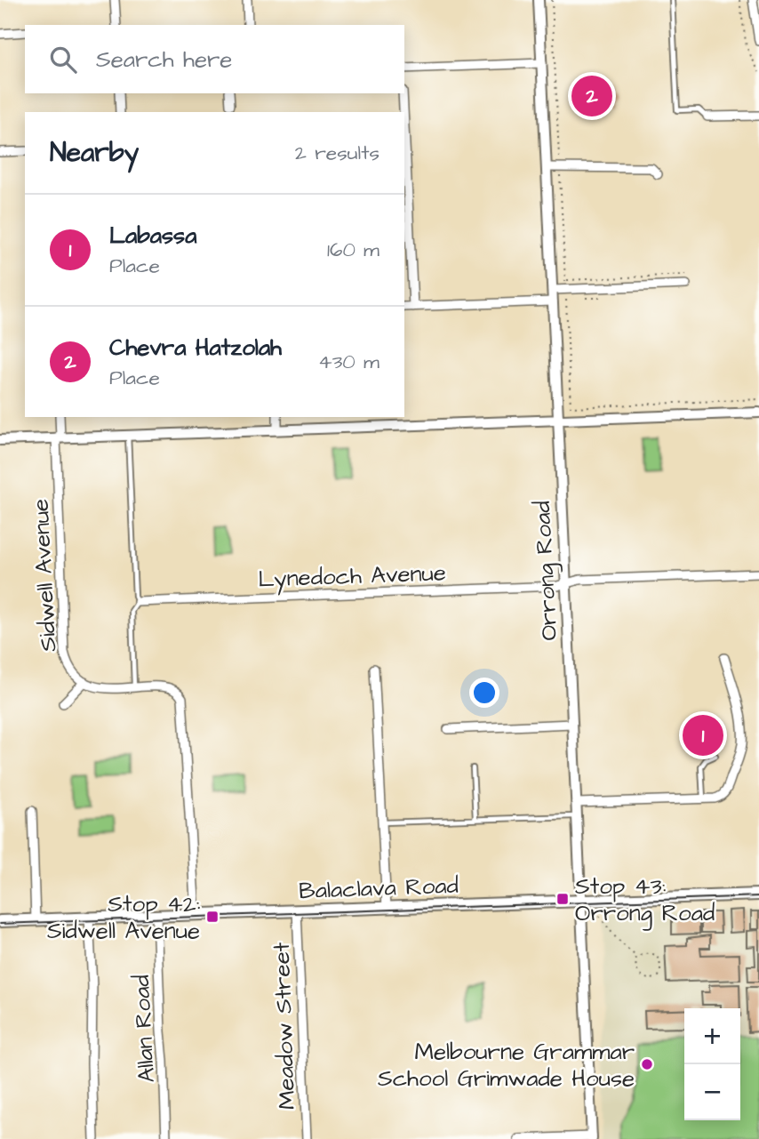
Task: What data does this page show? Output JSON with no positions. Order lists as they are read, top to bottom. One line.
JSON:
{"streets":{"main road":["Balaclava Road"],"street":["Orrong Road","Sidwell Avenue","Lynedoch Avenue","Meadow Street","Allan Road"]},"crossings":[["Orrong Road","Lynedoch Avenue"],["Orrong Road","Balaclava Road"],["Balaclava Road","Meadow Street"],["Balaclava Road","Allan Road"]],"places":{"transit":["Stop 43: Orrong Road","Stop 42: Sidwell Avenue"],"other":["Melbourne Grammar School Grimwade House"]},"page":{"search":"Search here","pins":["2","1"],"heading":["Nearby","2 results"],"list":[{"mark":"1","name":"Labassa","note":"Place","value":"160 m"},{"mark":"2","name":"Chevra Hatzolah","note":"Place","value":"430 m"}],"map_buttons":["+","−"]}}
